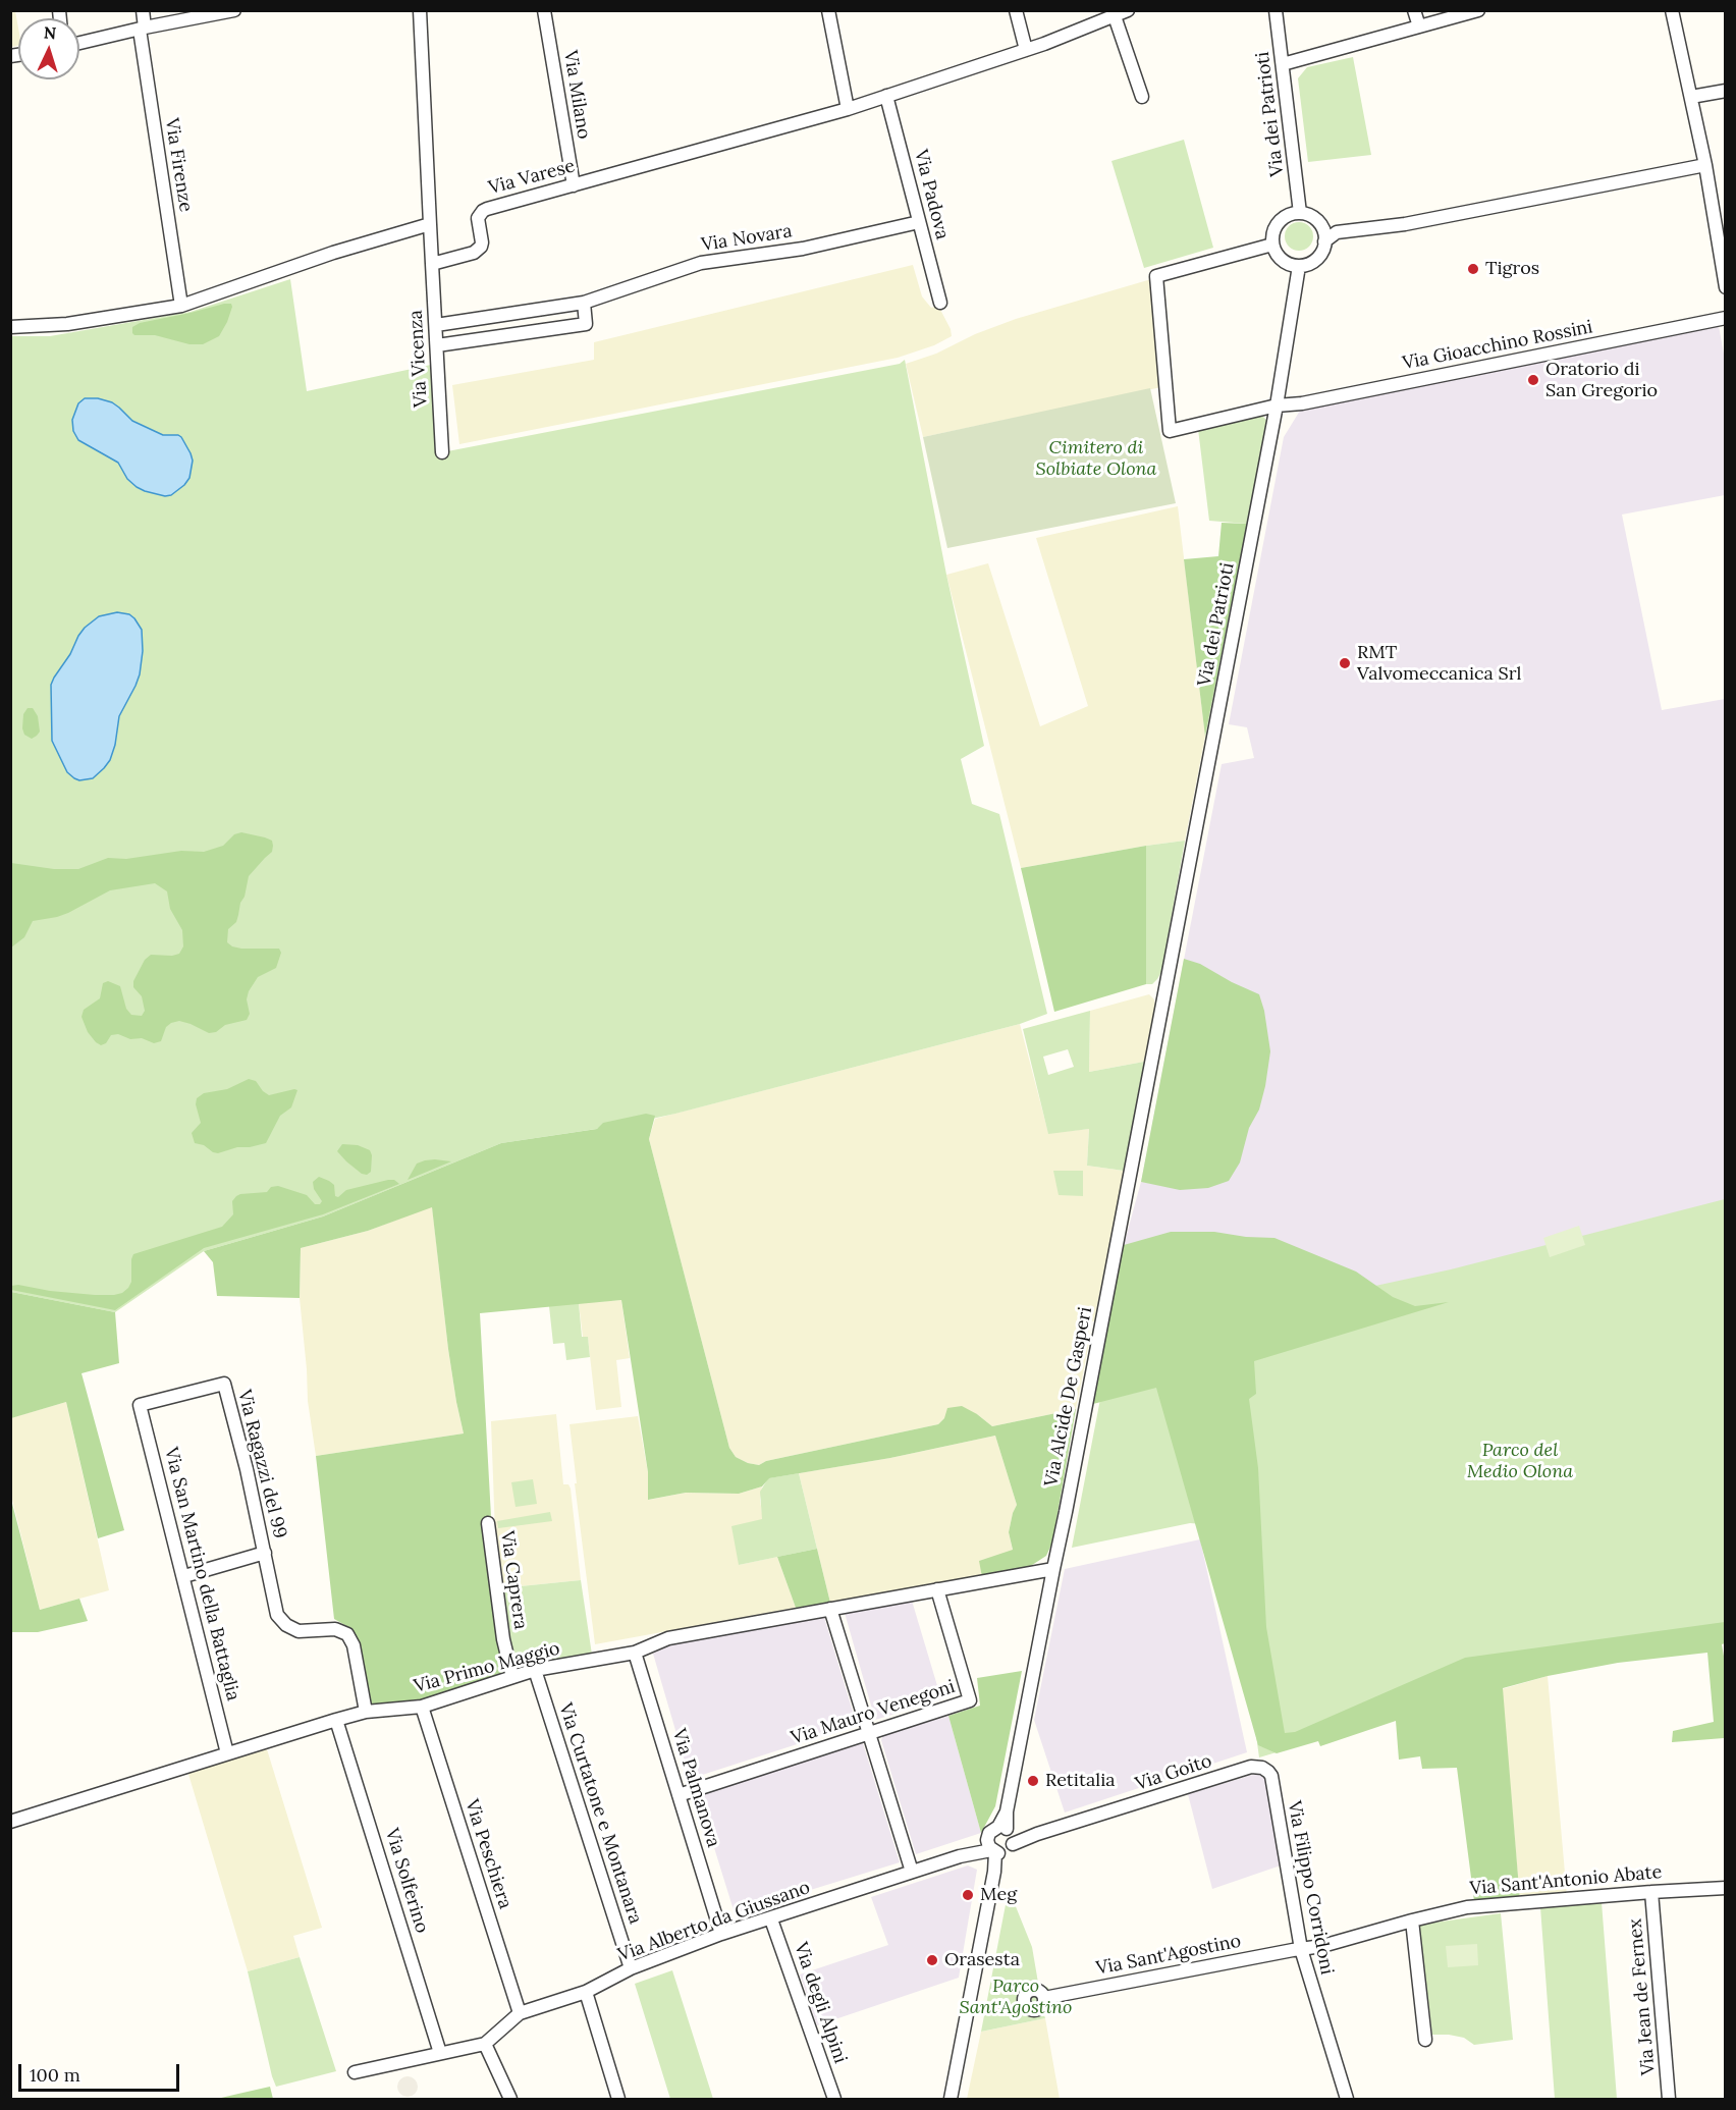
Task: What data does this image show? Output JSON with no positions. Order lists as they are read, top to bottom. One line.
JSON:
{"streets":{"street":["Via Milano","Via dei Patrioti","Via Firenze","Via Varese","Via Padova","Via Novara","Via Gioacchino Rossini","Via Vicenza","Via Alcide De Gasperi","Via Ragazzi del 99","Via San Martino della Battaglia","Via Caprera","Via Primo Maggio","Via Mauro Venegoni","Via Goito","Via Palmanova","Via Curtatone e Montanara","Via Peschiera","Via Solferino","Via Sant'Antonio Abate","Via Filippo Corridoni","Via Alberto da Giussano","Via Sant'Agostino","Via Jean de Fernex","Via degli Alpini"]},"crossings":[["Via Milano","Via Varese"],["Via dei Patrioti","Via Gioacchino Rossini"],["Via dei Patrioti","Via Alcide De Gasperi"],["Via Varese","Via Padova"],["Via Varese","Via Vicenza"],["Via Padova","Via Novara"],["Via Novara","Via Vicenza"],["Via Alcide De Gasperi","Via Primo Maggio"],["Via Alcide De Gasperi","Via Goito"],["Via Alcide De Gasperi","Via Alberto da Giussano"],["Via Ragazzi del 99","Via San Martino della Battaglia"],["Via Ragazzi del 99","Via Primo Maggio"],["Via San Martino della Battaglia","Via Primo Maggio"],["Via Caprera","Via Primo Maggio"],["Via Primo Maggio","Via Mauro Venegoni"],["Via Primo Maggio","Via Palmanova"],["Via Primo Maggio","Via Curtatone e Montanara"],["Via Primo Maggio","Via Peschiera"],["Via Primo Maggio","Via Solferino"],["Via Mauro Venegoni","Via Palmanova"],["Via Goito","Via Filippo Corridoni"],["Via Palmanova","Via Alberto da Giussano"],["Via Curtatone e Montanara","Via Alberto da Giussano"],["Via Peschiera","Via Alberto da Giussano"],["Via Sant'Antonio Abate","Via Filippo Corridoni"],["Via Sant'Antonio Abate","Via Sant'Agostino"],["Via Sant'Antonio Abate","Via Jean de Fernex"],["Via Filippo Corridoni","Via Sant'Agostino"],["Via Alberto da Giussano","Via degli Alpini"]],"parks":["Cimitero di Solbiate Olona","Parco del Medio Olona","Parco Sant'Agostino"],"places":["Tigros","Oratorio di San Gregorio","RMT Valvomeccanica Srl","Retitalia","Meg","Orasesta"],"scale_bar":"100 m","north":"top"}
